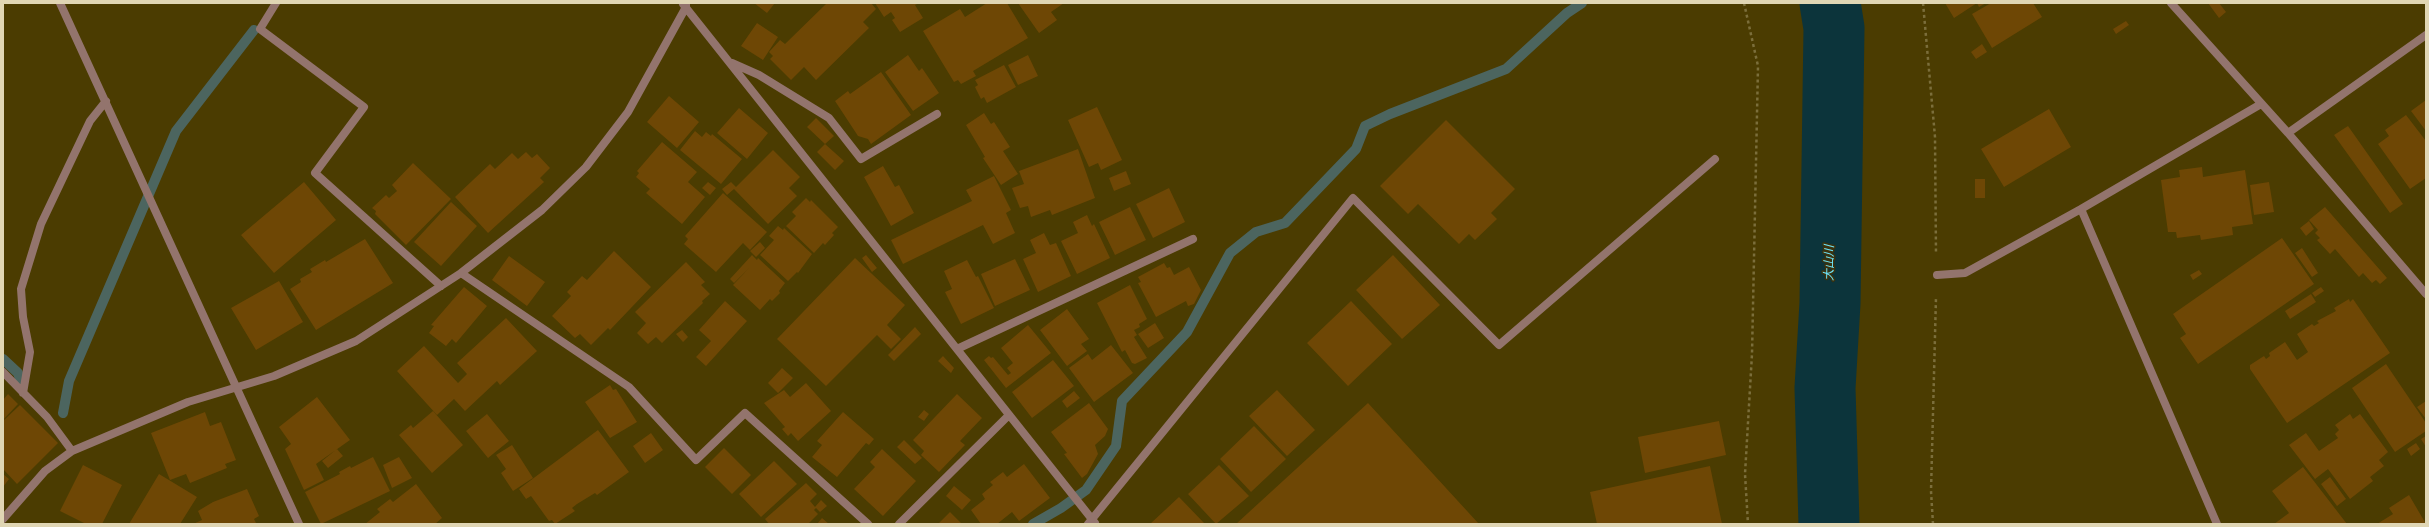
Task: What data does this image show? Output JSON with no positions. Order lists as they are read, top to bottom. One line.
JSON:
{"water":["大山川"]}
